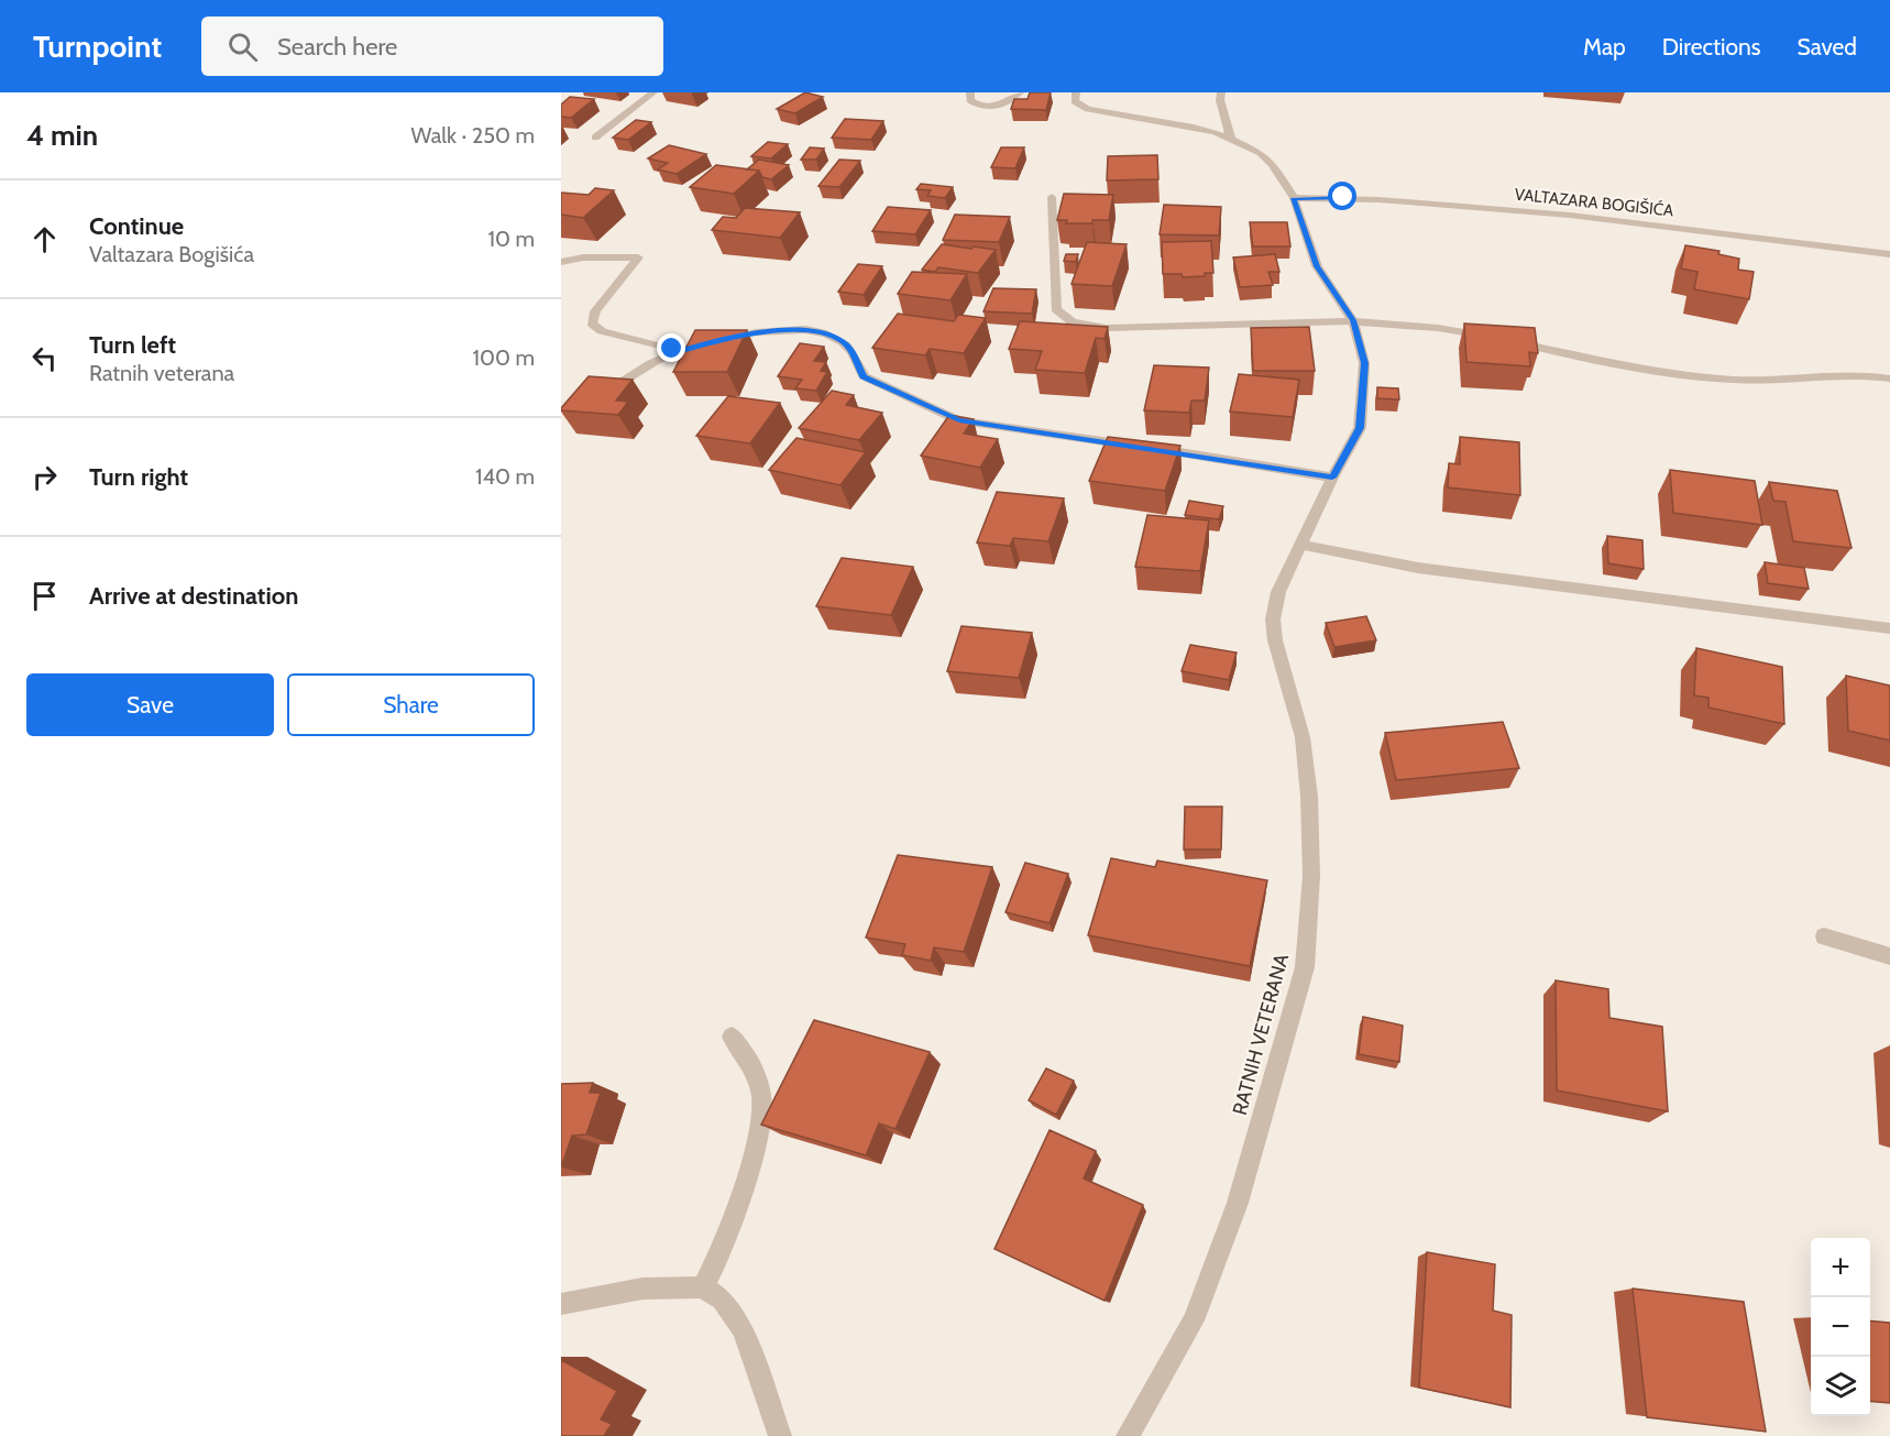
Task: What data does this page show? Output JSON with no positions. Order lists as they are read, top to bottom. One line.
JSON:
{"streets":{"street":["VALTAZARA BOGIŠIĆA","RATNIH VETERANA"]},"crossings":[["VALTAZARA BOGIŠIĆA","RATNIH VETERANA"]],"page":{"header":"Turnpoint","search":"Search here","nav":["Map","Directions","Saved"],"heading":["4 min","Walk · 250 m"],"list":[["Continue","Valtazara Bogišića","10 m"],["Turn left","Ratnih veterana","100 m"],["Turn right","140 m"],"Arrive at destination"],"buttons":["Save","Share"],"map_buttons":["+","−"]}}
